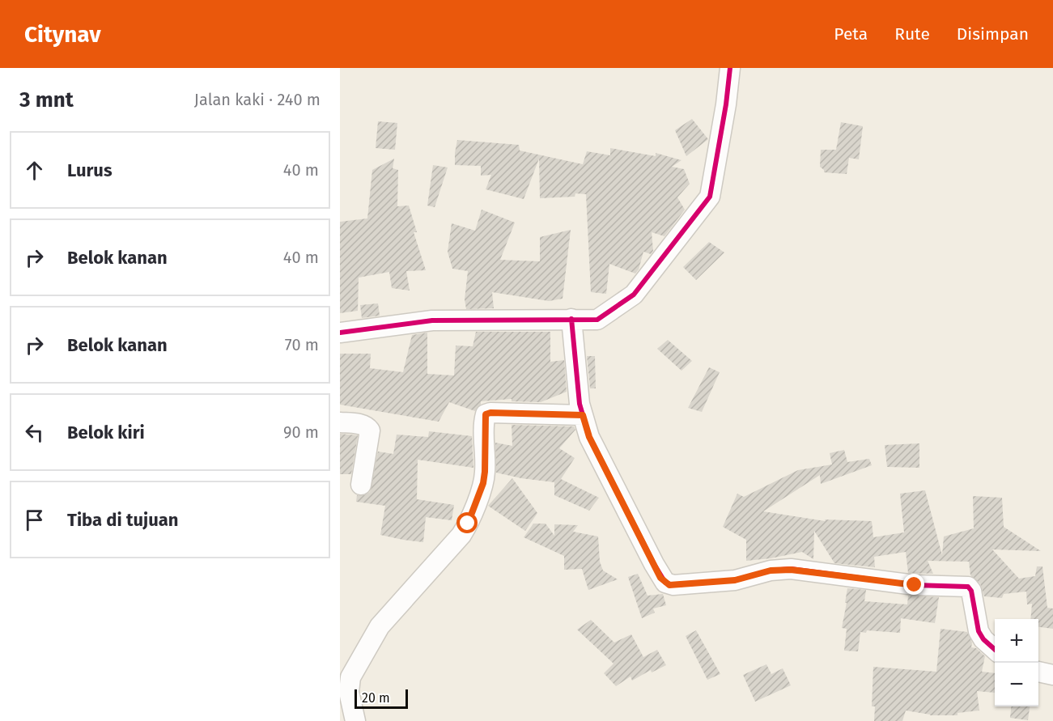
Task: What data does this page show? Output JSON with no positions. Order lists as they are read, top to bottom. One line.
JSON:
{"scale_bar":"20 m","page":{"header":"Citynav","nav":["Peta","Rute","Disimpan"],"heading":["3 mnt","Jalan kaki · 240 m"],"list":[["Lurus","40 m"],["Belok kanan","40 m"],["Belok kanan","70 m"],["Belok kiri","90 m"],"Tiba di tujuan"],"map_buttons":["+","−"],"scale":"20 m"}}
